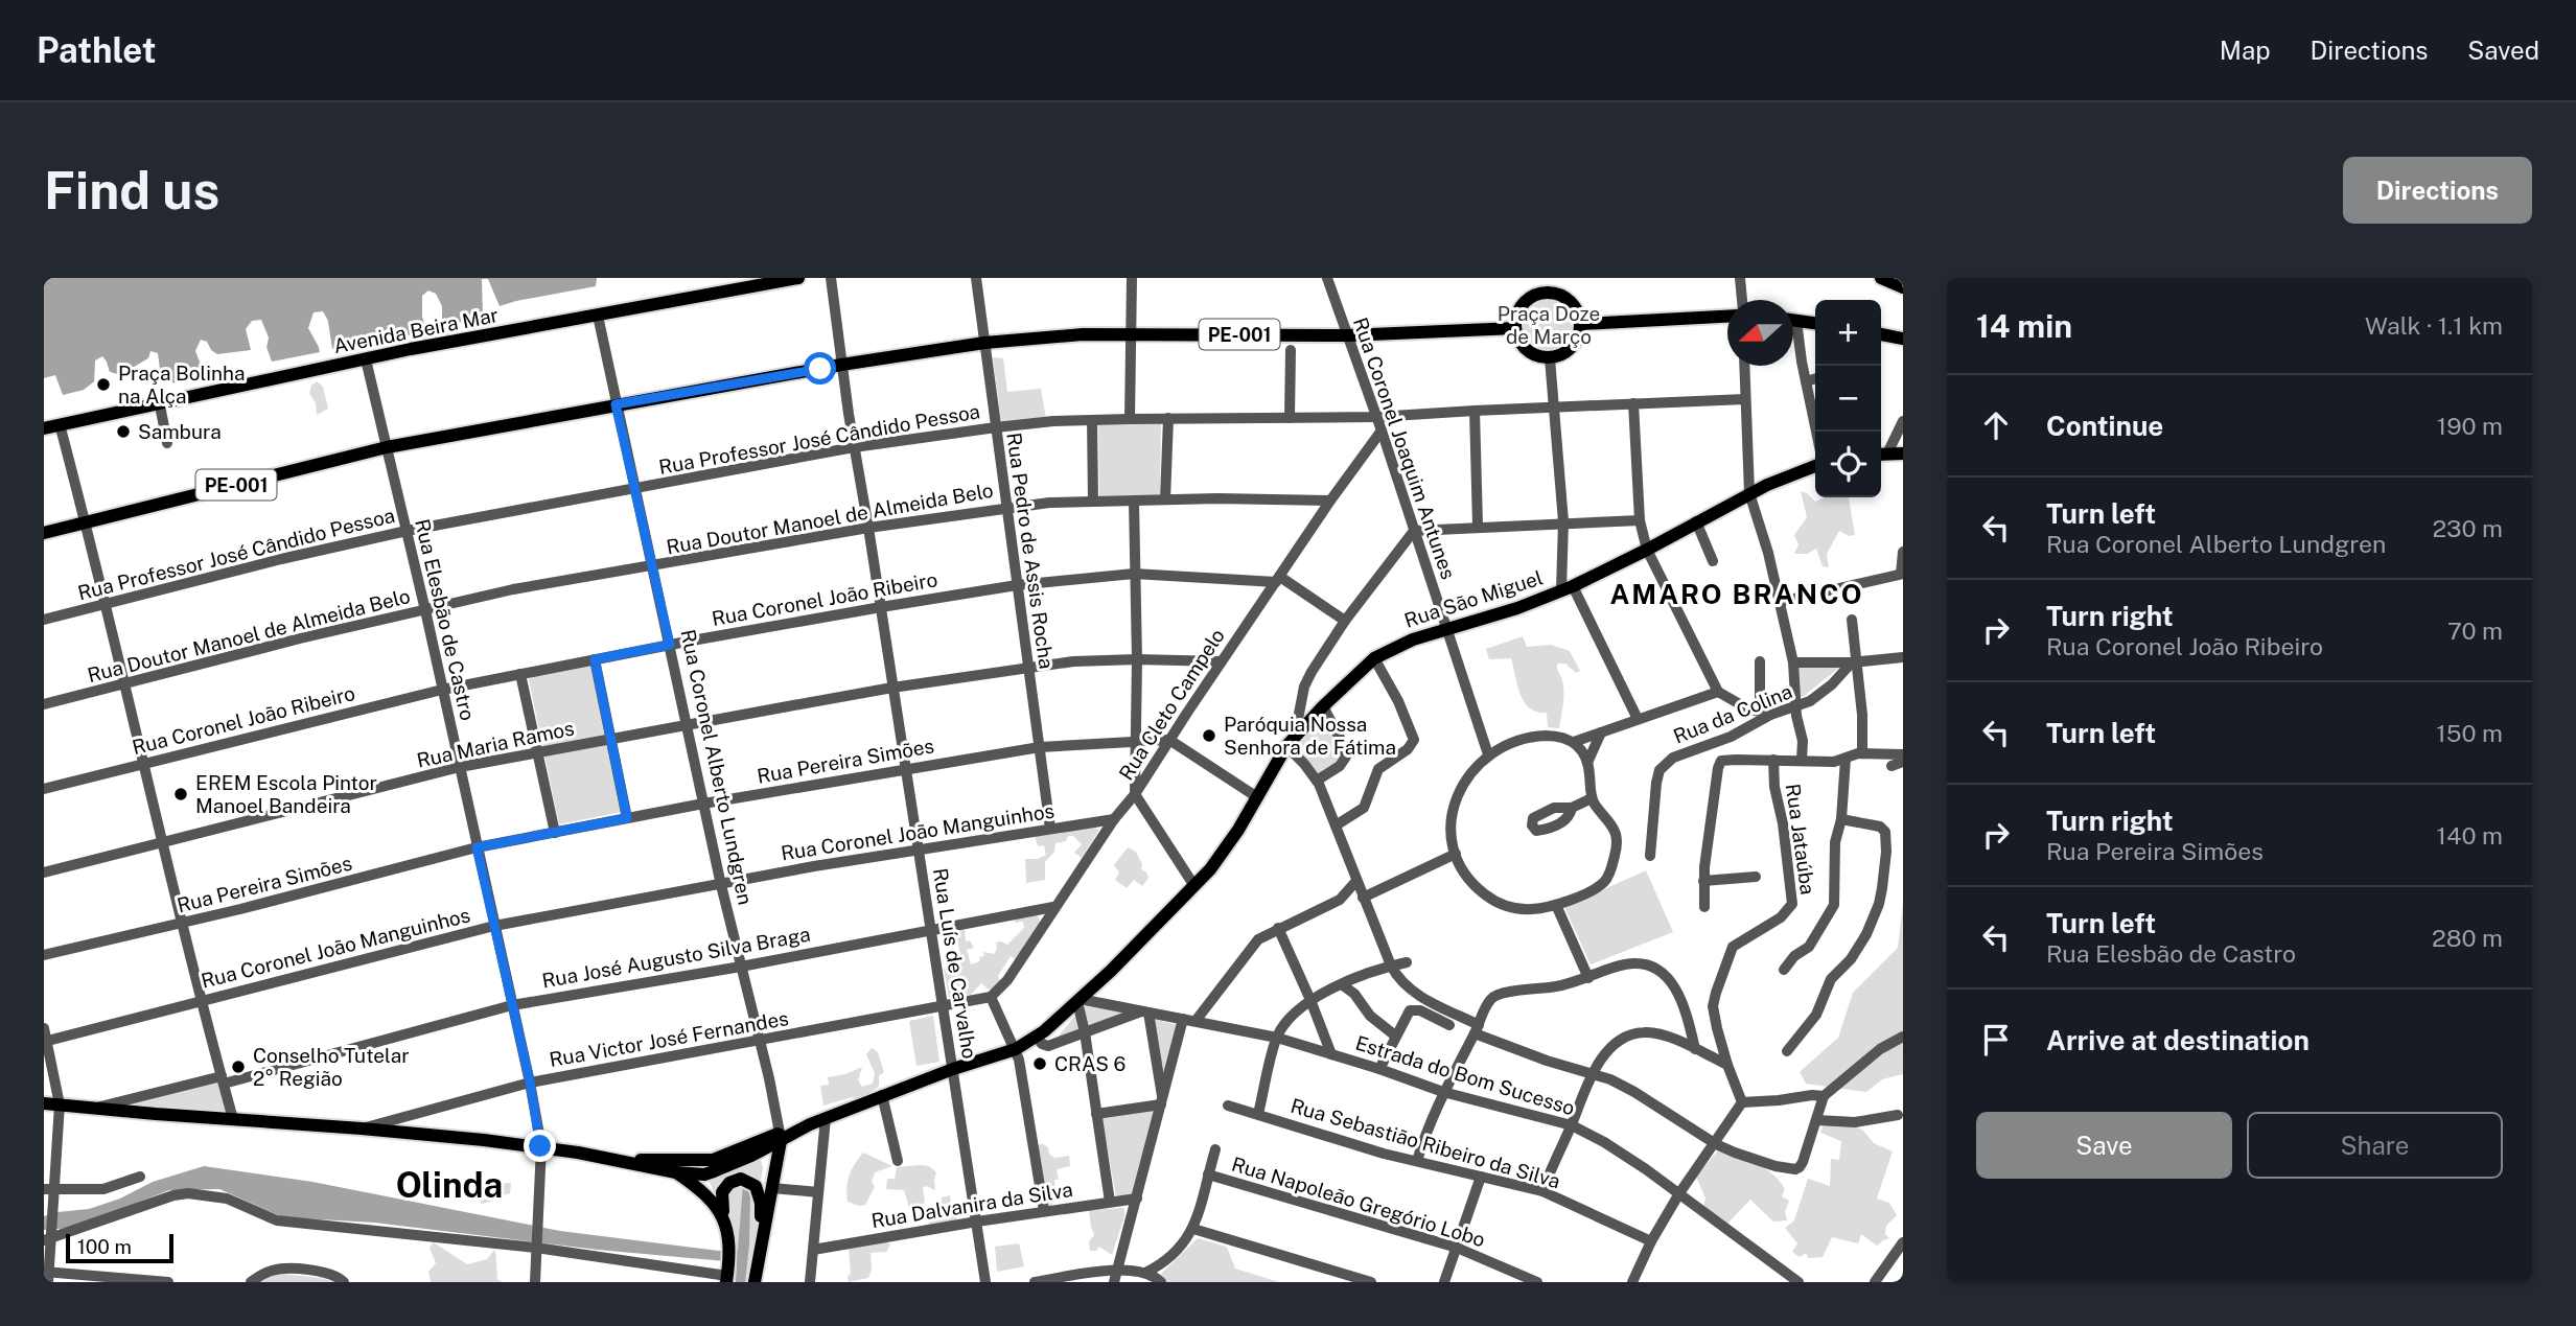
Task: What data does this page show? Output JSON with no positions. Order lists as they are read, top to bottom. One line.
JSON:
{"streets":{"main road":["Avenida Beira Mar","PE-001","Rua São Miguel"],"street":["Rua Professor José Cândido Pessoa","Rua Coronel Joaquim Antunes","Rua Doutor Manoel de Almeida Belo","Rua Pedro de Assis Rocha","Rua Coronel João Ribeiro","Rua Elesbão de Castro","Rua Cleto Campelo","Rua da Colina","Rua Maria Ramos","Rua Pereira Simões","Rua Coronel Alberto Lundgren","Rua Coronel João Manguinhos","Rua Jataúba","Rua José Augusto Silva Braga","Rua Luís de Carvalho","Rua Victor José Fernandes","Estrada do Bom Sucesso","Rua Sebastião Ribeiro da Silva","Rua Napoleão Gregório Lobo","Rua Dalvanira da Silva"]},"crossings":[["Avenida Beira Mar","Rua Elesbão de Castro"],["Avenida Beira Mar","Rua Coronel Alberto Lundgren"],["PE-001","Rua Coronel Joaquim Antunes"],["PE-001","Rua Pedro de Assis Rocha"],["PE-001","Rua Elesbão de Castro"],["PE-001","Rua Coronel Alberto Lundgren"],["PE-001","Rua Luís de Carvalho"],["Rua Professor José Cândido Pessoa","Rua Coronel Joaquim Antunes"],["Rua Professor José Cândido Pessoa","Rua Pedro de Assis Rocha"],["Rua Professor José Cândido Pessoa","Rua Elesbão de Castro"],["Rua Professor José Cândido Pessoa","Rua Coronel Alberto Lundgren"],["Rua Professor José Cândido Pessoa","Rua Luís de Carvalho"],["Rua Coronel Joaquim Antunes","Rua São Miguel"],["Rua Coronel Joaquim Antunes","Rua Cleto Campelo"],["Rua Doutor Manoel de Almeida Belo","Rua Pedro de Assis Rocha"],["Rua Doutor Manoel de Almeida Belo","Rua Elesbão de Castro"],["Rua Doutor Manoel de Almeida Belo","Rua Cleto Campelo"],["Rua Doutor Manoel de Almeida Belo","Rua Coronel Alberto Lundgren"],["Rua Doutor Manoel de Almeida Belo","Rua Luís de Carvalho"],["Rua Pedro de Assis Rocha","Rua Coronel João Ribeiro"],["Rua Pedro de Assis Rocha","Rua Maria Ramos"],["Rua Pedro de Assis Rocha","Rua Pereira Simões"],["Rua Pedro de Assis Rocha","Rua Coronel João Manguinhos"],["Rua Coronel João Ribeiro","Rua Elesbão de Castro"],["Rua Coronel João Ribeiro","Rua Cleto Campelo"],["Rua Coronel João Ribeiro","Rua Coronel Alberto Lundgren"],["Rua Coronel João Ribeiro","Rua Luís de Carvalho"],["Rua São Miguel","Rua Coronel Alberto Lundgren"],["Rua São Miguel","Rua Luís de Carvalho"],["Rua São Miguel","Estrada do Bom Sucesso"],["Rua Elesbão de Castro","Rua Maria Ramos"],["Rua Elesbão de Castro","Rua Pereira Simões"],["Rua Elesbão de Castro","Rua Coronel João Manguinhos"],["Rua Elesbão de Castro","Rua José Augusto Silva Braga"],["Rua Elesbão de Castro","Rua Victor José Fernandes"],["Rua Cleto Campelo","Rua Maria Ramos"],["Rua Cleto Campelo","Rua Pereira Simões"],["Rua Cleto Campelo","Rua Coronel João Manguinhos"],["Rua Cleto Campelo","Rua José Augusto Silva Braga"],["Rua Maria Ramos","Rua Coronel Alberto Lundgren"],["Rua Maria Ramos","Rua Luís de Carvalho"],["Rua Pereira Simões","Rua Coronel Alberto Lundgren"],["Rua Pereira Simões","Rua Luís de Carvalho"],["Rua Coronel Alberto Lundgren","Rua Coronel João Manguinhos"],["Rua Coronel Alberto Lundgren","Rua José Augusto Silva Braga"],["Rua Coronel Alberto Lundgren","Rua Victor José Fernandes"],["Rua Coronel João Manguinhos","Rua Luís de Carvalho"],["Rua José Augusto Silva Braga","Rua Luís de Carvalho"],["Rua Luís de Carvalho","Rua Victor José Fernandes"],["Rua Luís de Carvalho","Rua Dalvanira da Silva"]],"districts":["AMARO BRANCO","Olinda"],"parks":["Praça Doze de Março"],"places":["Praça Bolinha na Alça","Sambura","Paróquia Nossa Senhora de Fátima","EREM Escola Pintor Manoel Bandeira","CRAS 6","Conselho Tutelar 2° Região"],"scale_bar":"100 m","north":"left","page":{"header":"Pathlet","nav":["Map","Directions","Saved"],"buttons":["Directions",["Save","Share"]],"title":"Find us","heading":["14 min","Walk · 1.1 km"],"map_buttons":["+","−"],"list":[["Continue","190 m"],["Turn left","Rua Coronel Alberto Lundgren","230 m"],["Turn right","Rua Coronel João Ribeiro","70 m"],["Turn left","150 m"],["Turn right","Rua Pereira Simões","140 m"],["Turn left","Rua Elesbão de Castro","280 m"],"Arrive at destination"],"scale":"100 m"}}
